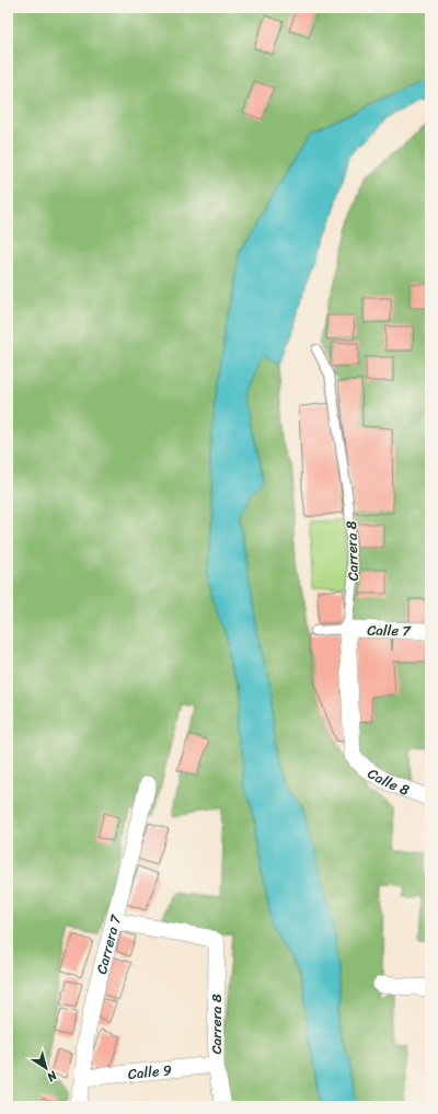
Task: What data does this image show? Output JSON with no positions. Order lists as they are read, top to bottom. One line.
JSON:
{"streets":{"street":["Carrera 8","Calle 7","Calle 8","Carrera 7","Calle 9"]},"crossings":[["Carrera 8","Calle 7"],["Carrera 8","Calle 8"],["Carrera 8","Carrera 7"],["Carrera 8","Calle 9"],["Carrera 7","Calle 9"]],"north":"bottom right"}
